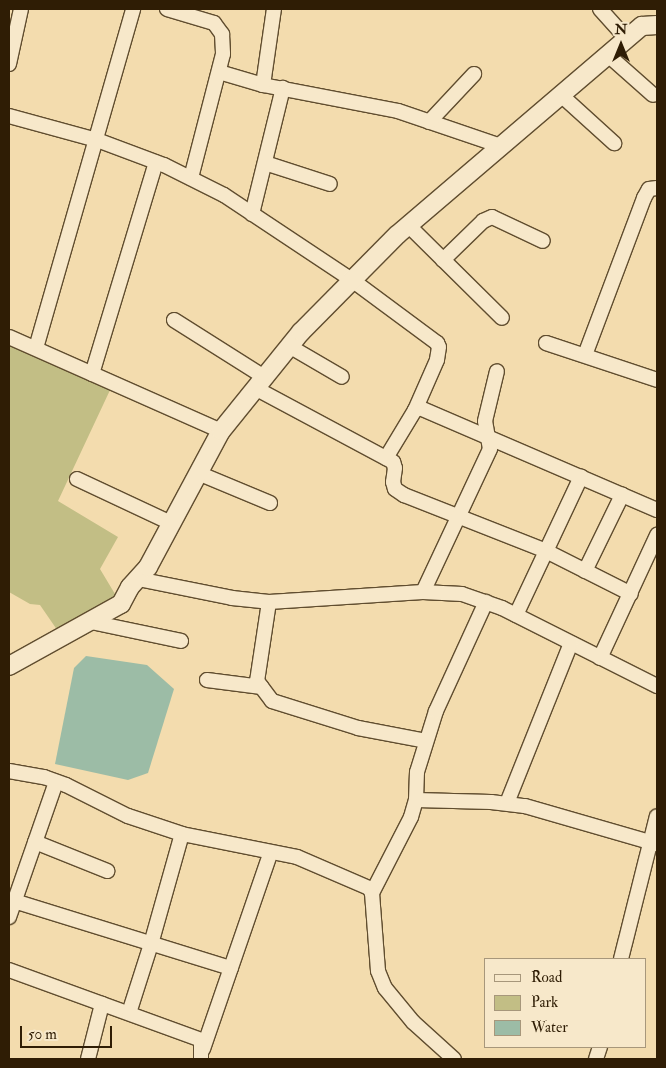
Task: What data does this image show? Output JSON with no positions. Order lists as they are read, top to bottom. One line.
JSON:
{"legend":["Road","Park","Water"],"scale_bar":"50 m","north":"top"}
